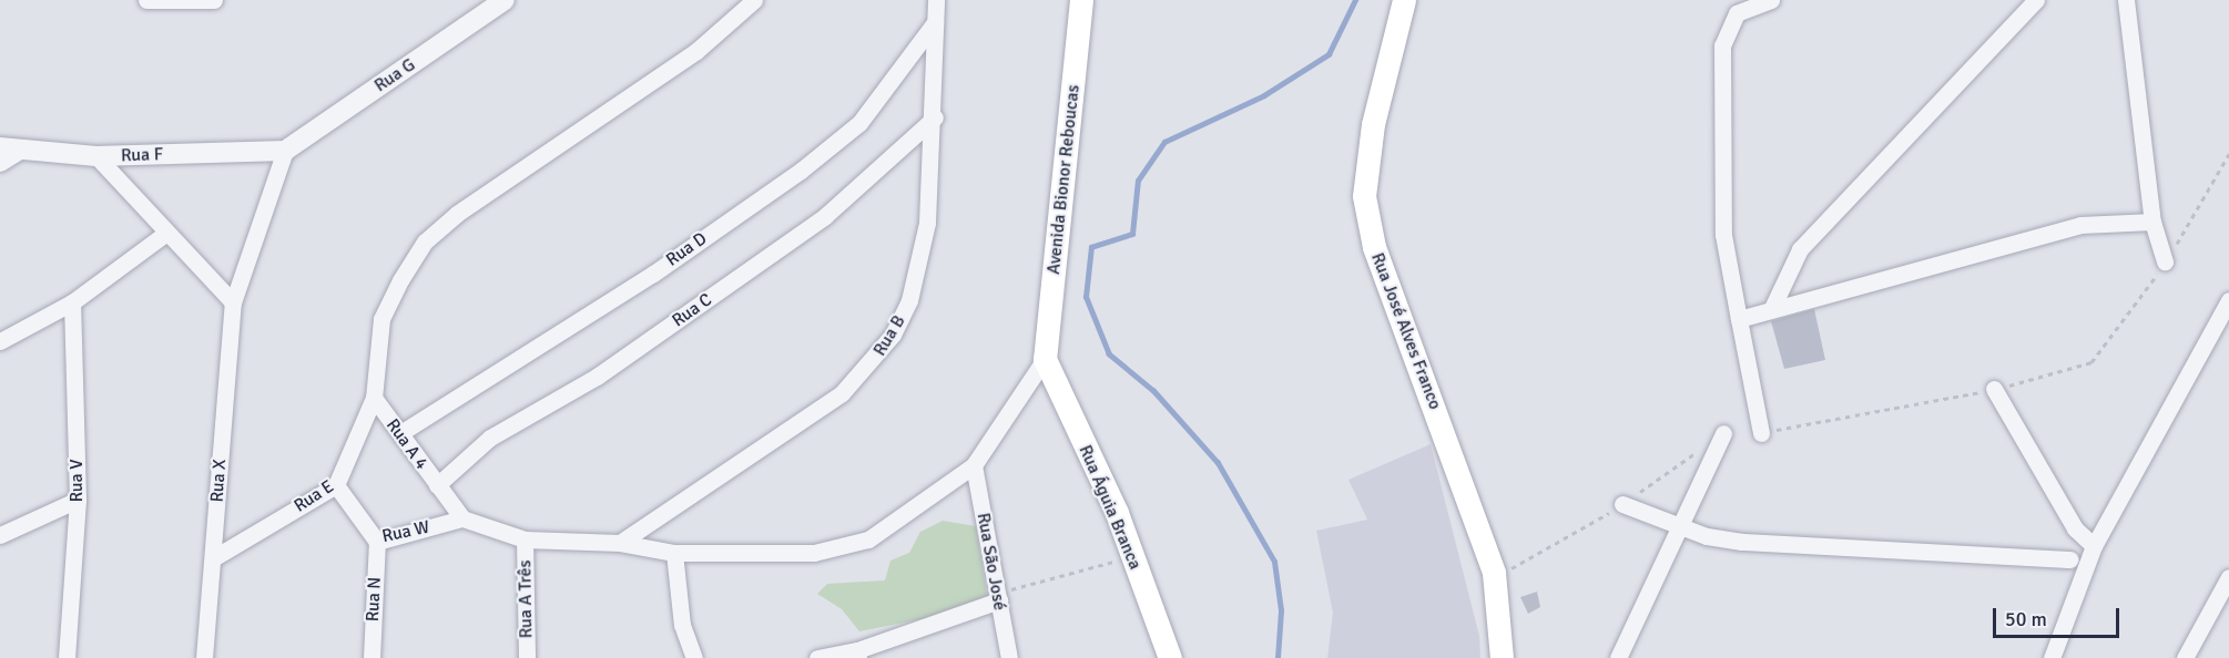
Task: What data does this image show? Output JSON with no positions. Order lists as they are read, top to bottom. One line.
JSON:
{"streets":{"main road":["Avenida Bionor Reboucas","Rua José Alves Franco","Rua Águia Branca"],"street":["Rua G","Rua F","Rua D","Rua C","Rua B","Rua A 4","Rua V","Rua X","Rua E","Rua W","Rua São José","Rua N","Rua A Três"]},"crossings":[["Rua G","Rua F"],["Rua G","Rua X"],["Rua F","Rua X"],["Avenida Bionor Reboucas","Rua Águia Branca"],["Rua D","Rua B"],["Rua D","Rua A 4"],["Rua C","Rua B"],["Rua C","Rua A 4"],["Rua A 4","Rua E"],["Rua A 4","Rua W"],["Rua X","Rua E"],["Rua E","Rua W"],["Rua W","Rua N"]],"scale_bar":"50 m"}
